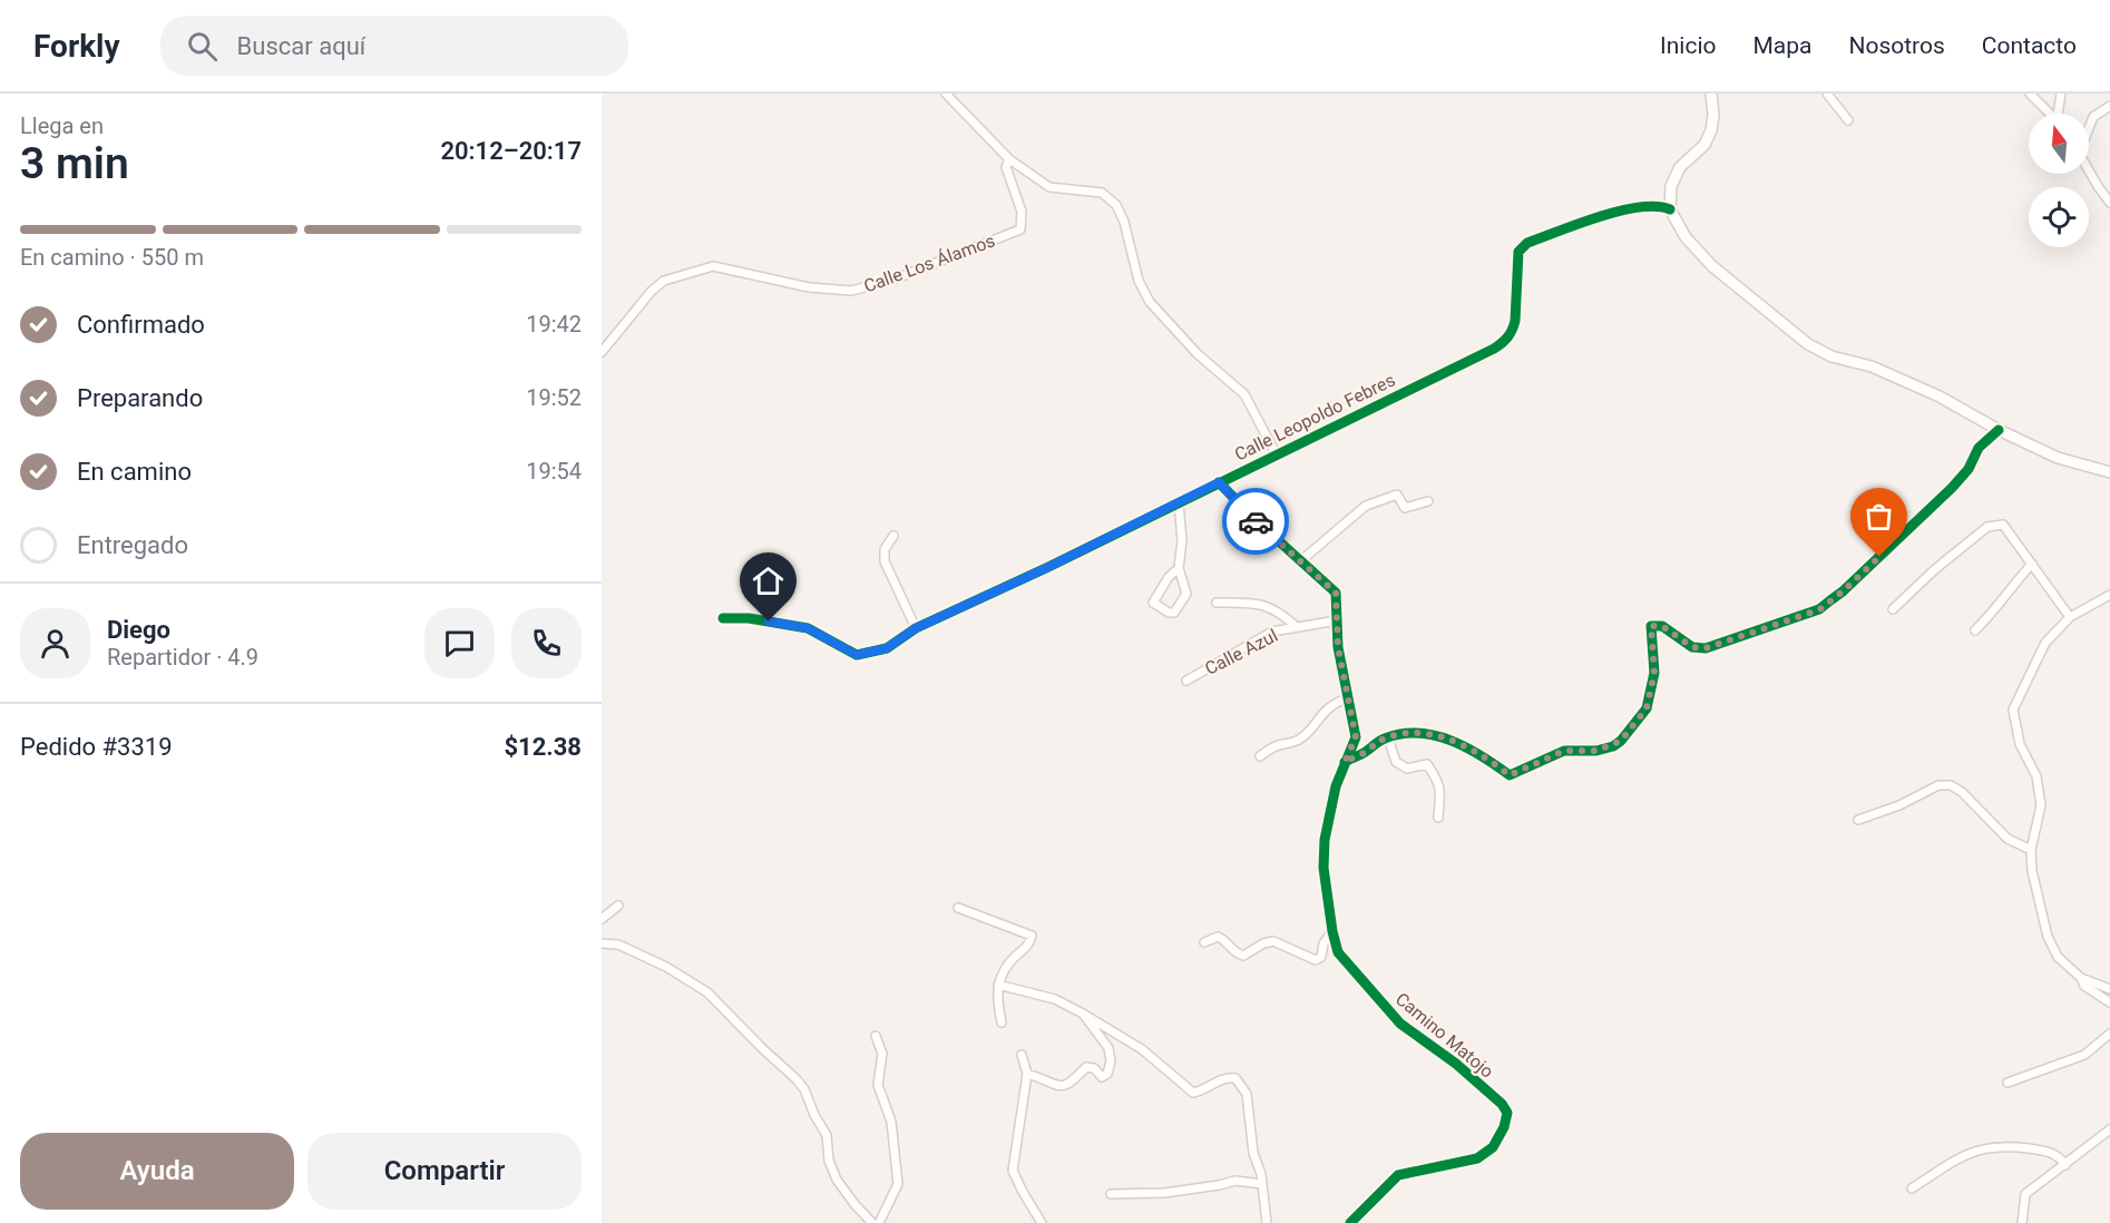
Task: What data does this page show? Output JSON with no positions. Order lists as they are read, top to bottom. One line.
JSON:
{"streets":{"street":["Calle Los Álamos","Calle Leopoldo Febres","Calle Azul","Camino Matojo"]},"crossings":[["Calle Leopoldo Febres","Camino Matojo"],["Calle Azul","Camino Matojo"]],"north":"top","page":{"header":"Forkly","search":"Buscar aquí","nav":["Inicio","Mapa","Nosotros","Contacto"],"heading":["3 min","Llega en","20:12–20:17"],"panel":["Diego","Repartidor · 4.9","Pedido #3319","$12.38"],"bar":"En camino · 550 m","list":[["Confirmado","19:42"],["Preparando","19:52"],["En camino","19:54"],"Entregado"],"buttons":["Ayuda","Compartir"]}}
